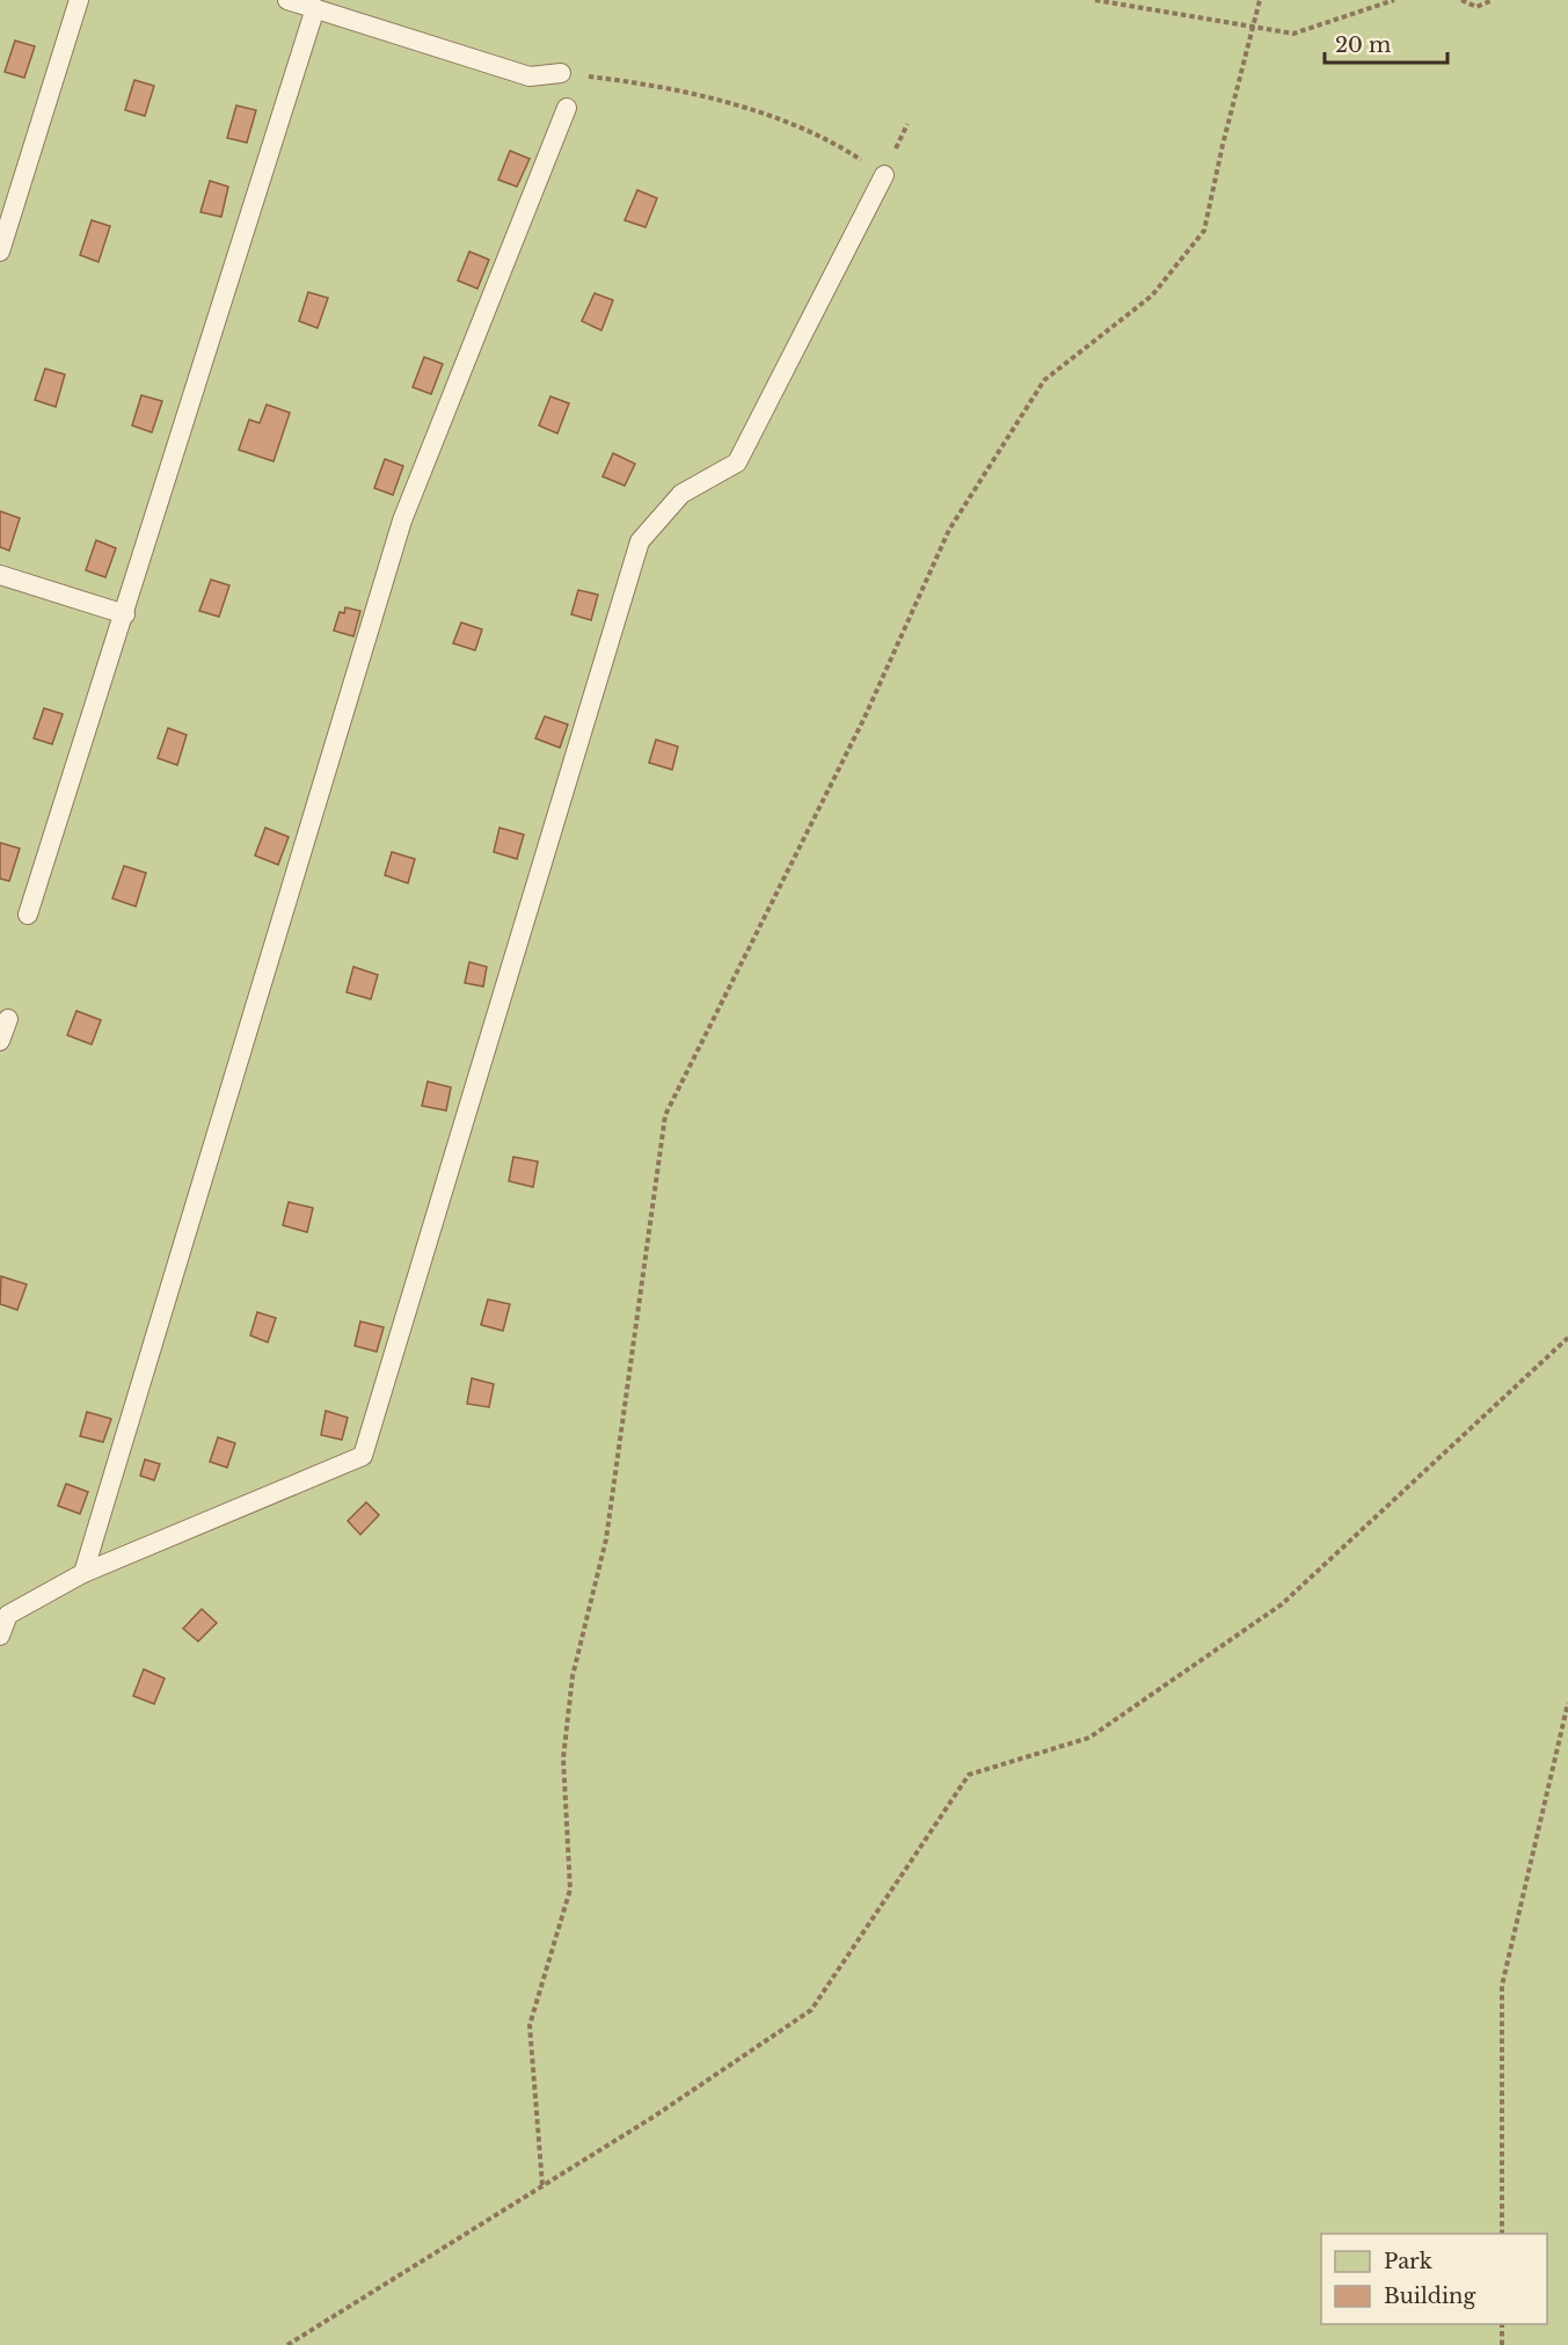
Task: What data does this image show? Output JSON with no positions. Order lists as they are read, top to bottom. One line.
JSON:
{"legend":["Park","Building"],"scale_bar":"20 m"}
